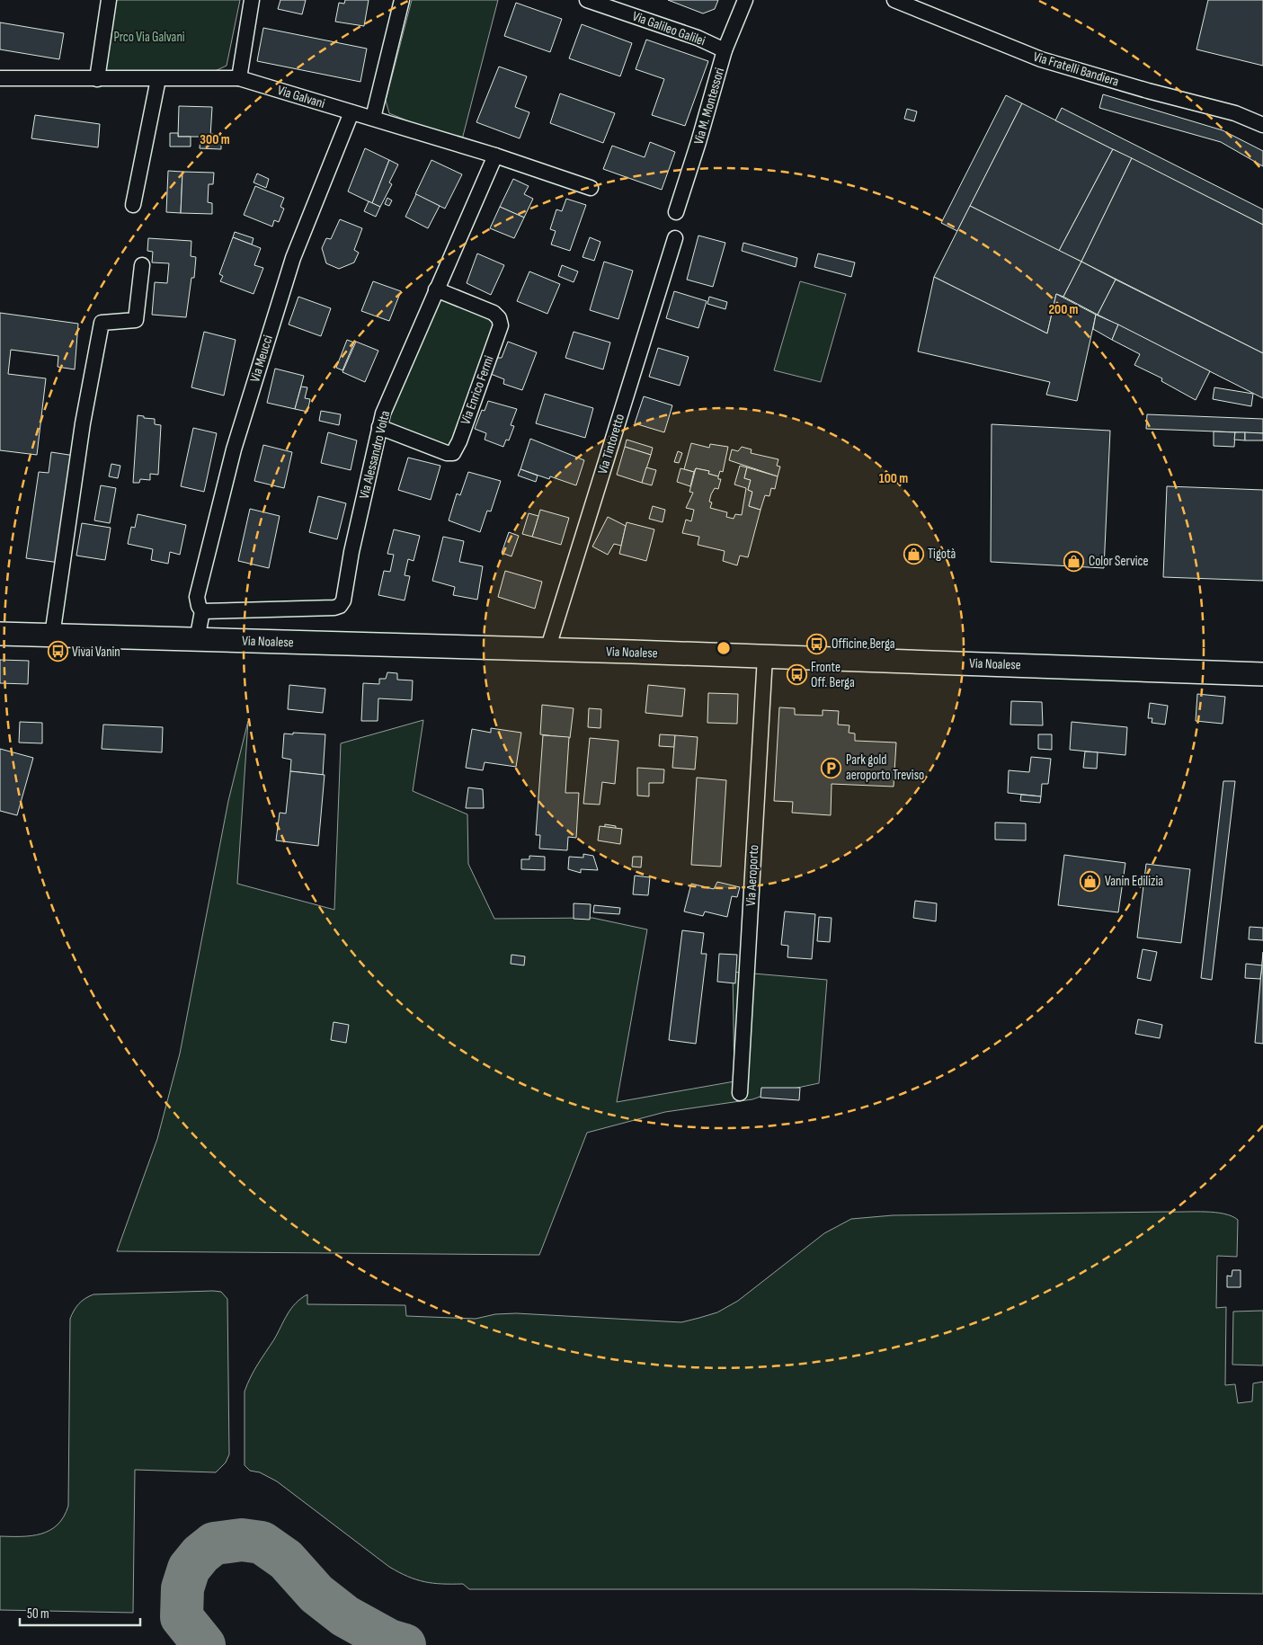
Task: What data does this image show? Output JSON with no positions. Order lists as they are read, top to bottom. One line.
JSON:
{"streets":{"main road":["Via Noalese"],"street":["Via Galileo Galilei","Via Fratelli Bandiera","Via Galvani","Via M. Montessori","Via Meucci","Via Enrico Fermi","Via Tintoretto","Via Alessandro Volta","Via Aeroporto"]},"crossings":[["Via Galileo Galilei","Via M. Montessori"],["Via Galvani","Via Meucci"],["Via Galvani","Via Alessandro Volta"],["Via Meucci","Via Alessandro Volta"],["Via Enrico Fermi","Via Alessandro Volta"],["Via Tintoretto","Via Noalese"],["Via Noalese","Via Aeroporto"]],"parks":["Prco Via Galvani"],"places":{"shop":["Tigotà","Color Service","Vanin Edilizia"],"bus stop":["Officine Berga","Vivai Vanin","Fronte Off. Berga"],"parking":["Park gold aeroporto Treviso"]},"scale_bar":"50 m","rings":["300 m","200 m","100 m"]}
